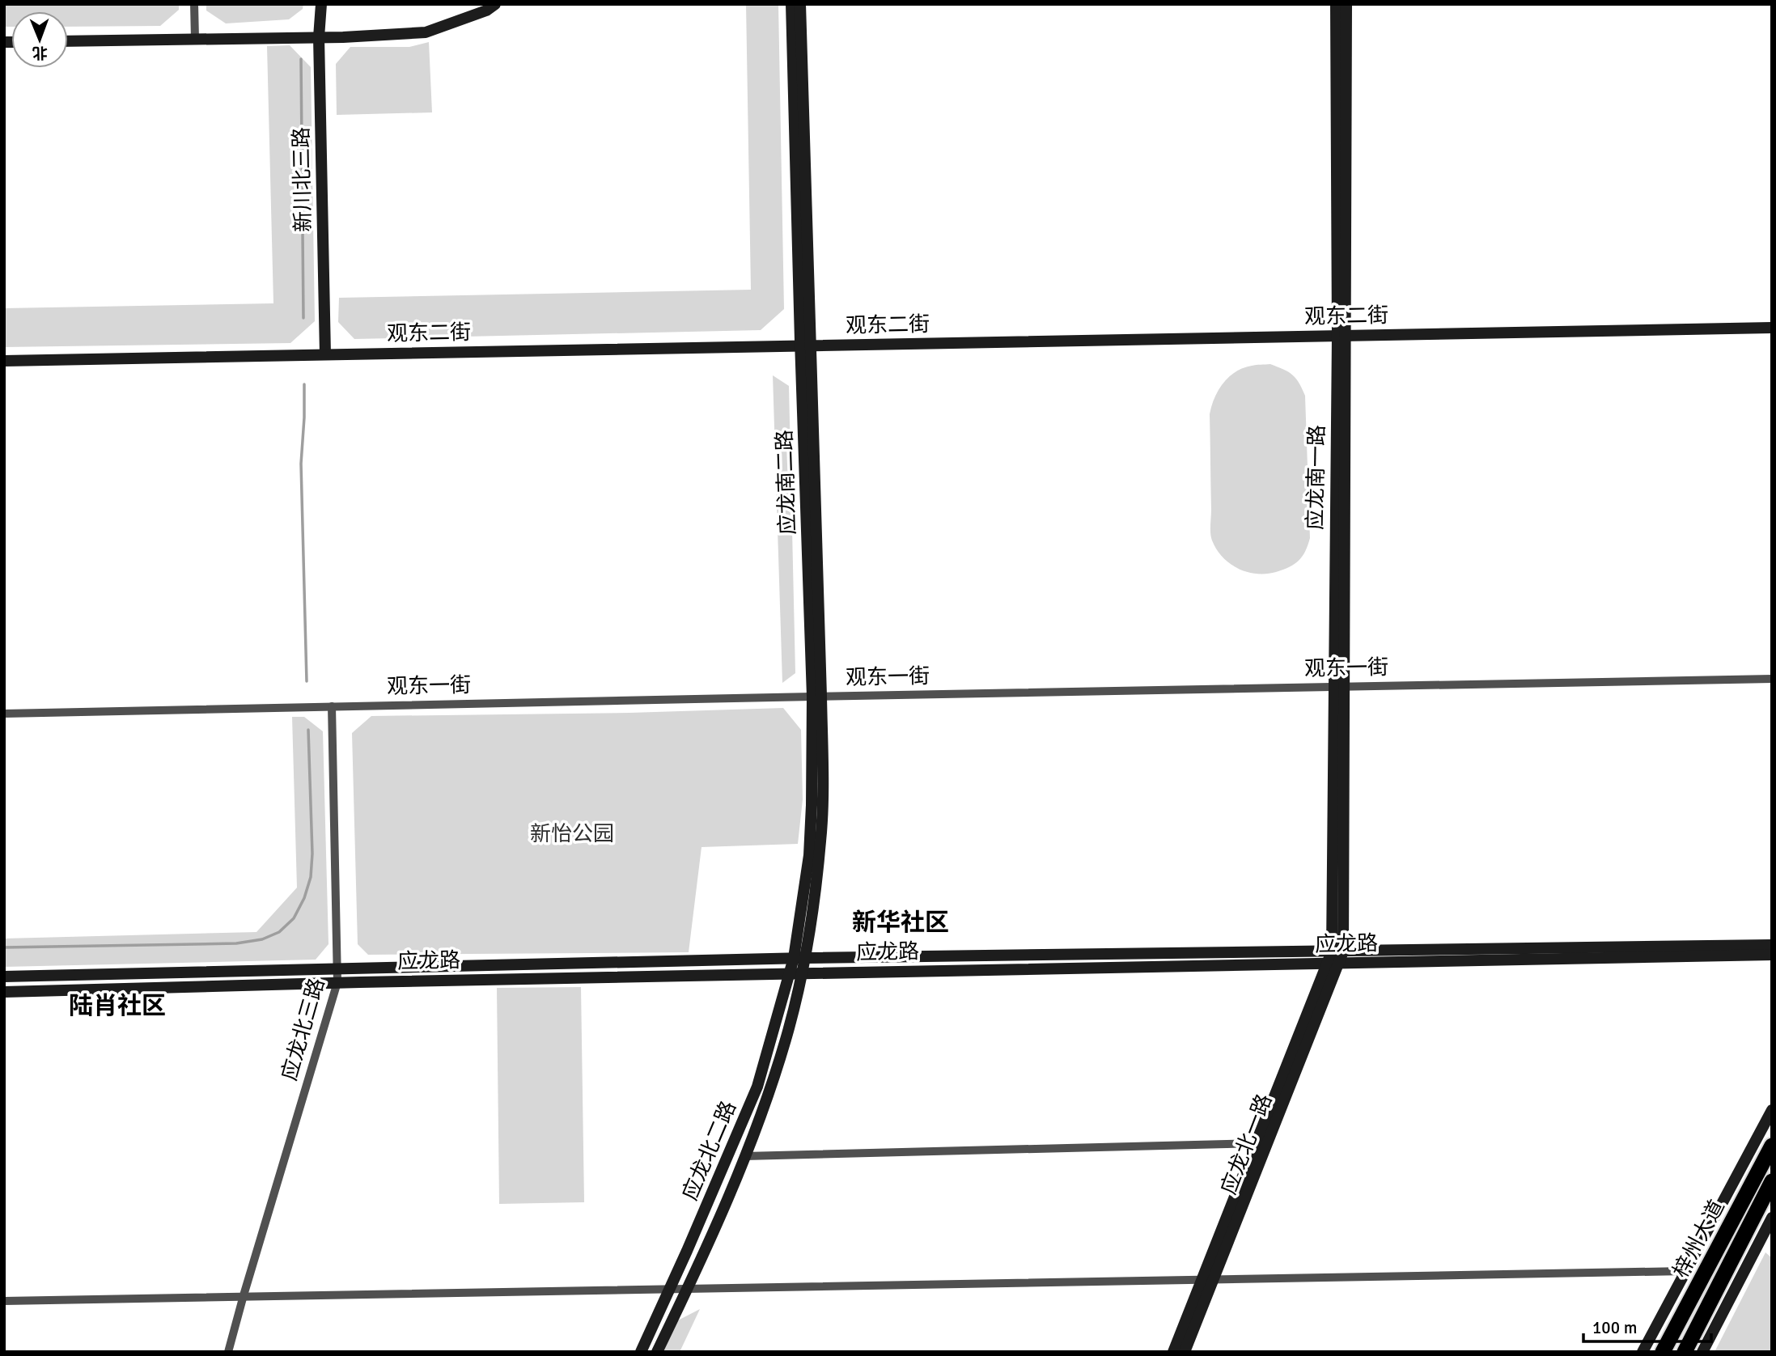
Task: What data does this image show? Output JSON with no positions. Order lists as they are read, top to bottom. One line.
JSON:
{"streets":{"highway":["梓州大道"],"street":["新川北三路","观东二街","应龙南一路","应龙南二路","观东一街","应龙路","应龙北三路","应龙北一路","应龙北二路"]},"crossings":[["新川北三路","观东二街"],["观东二街","应龙南一路"],["观东二街","应龙南二路"],["应龙南一路","观东一街"],["应龙南一路","应龙路"],["应龙南一路","应龙北一路"],["应龙南二路","观东一街"],["应龙南二路","应龙路"],["应龙南二路","应龙北二路"],["观东一街","应龙北三路"],["应龙路","应龙北三路"],["应龙路","应龙北一路"],["应龙路","应龙北二路"]],"districts":["新华社区","陆肖社区"],"parks":["新怡公园"],"scale_bar":"100 m","north":"bottom"}
